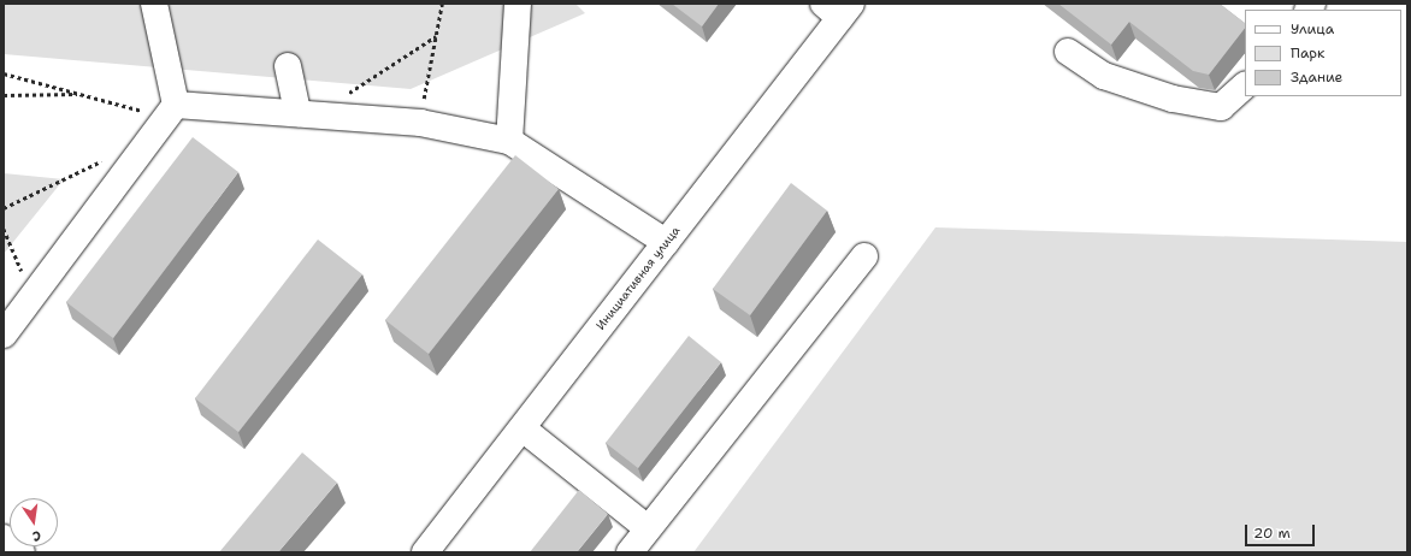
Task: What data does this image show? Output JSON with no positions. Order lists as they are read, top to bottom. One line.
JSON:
{"streets":{"main road":["Инициативная улица"]},"legend":["Улица","Парк","Здание"],"scale_bar":"20 m","north":"bottom"}
